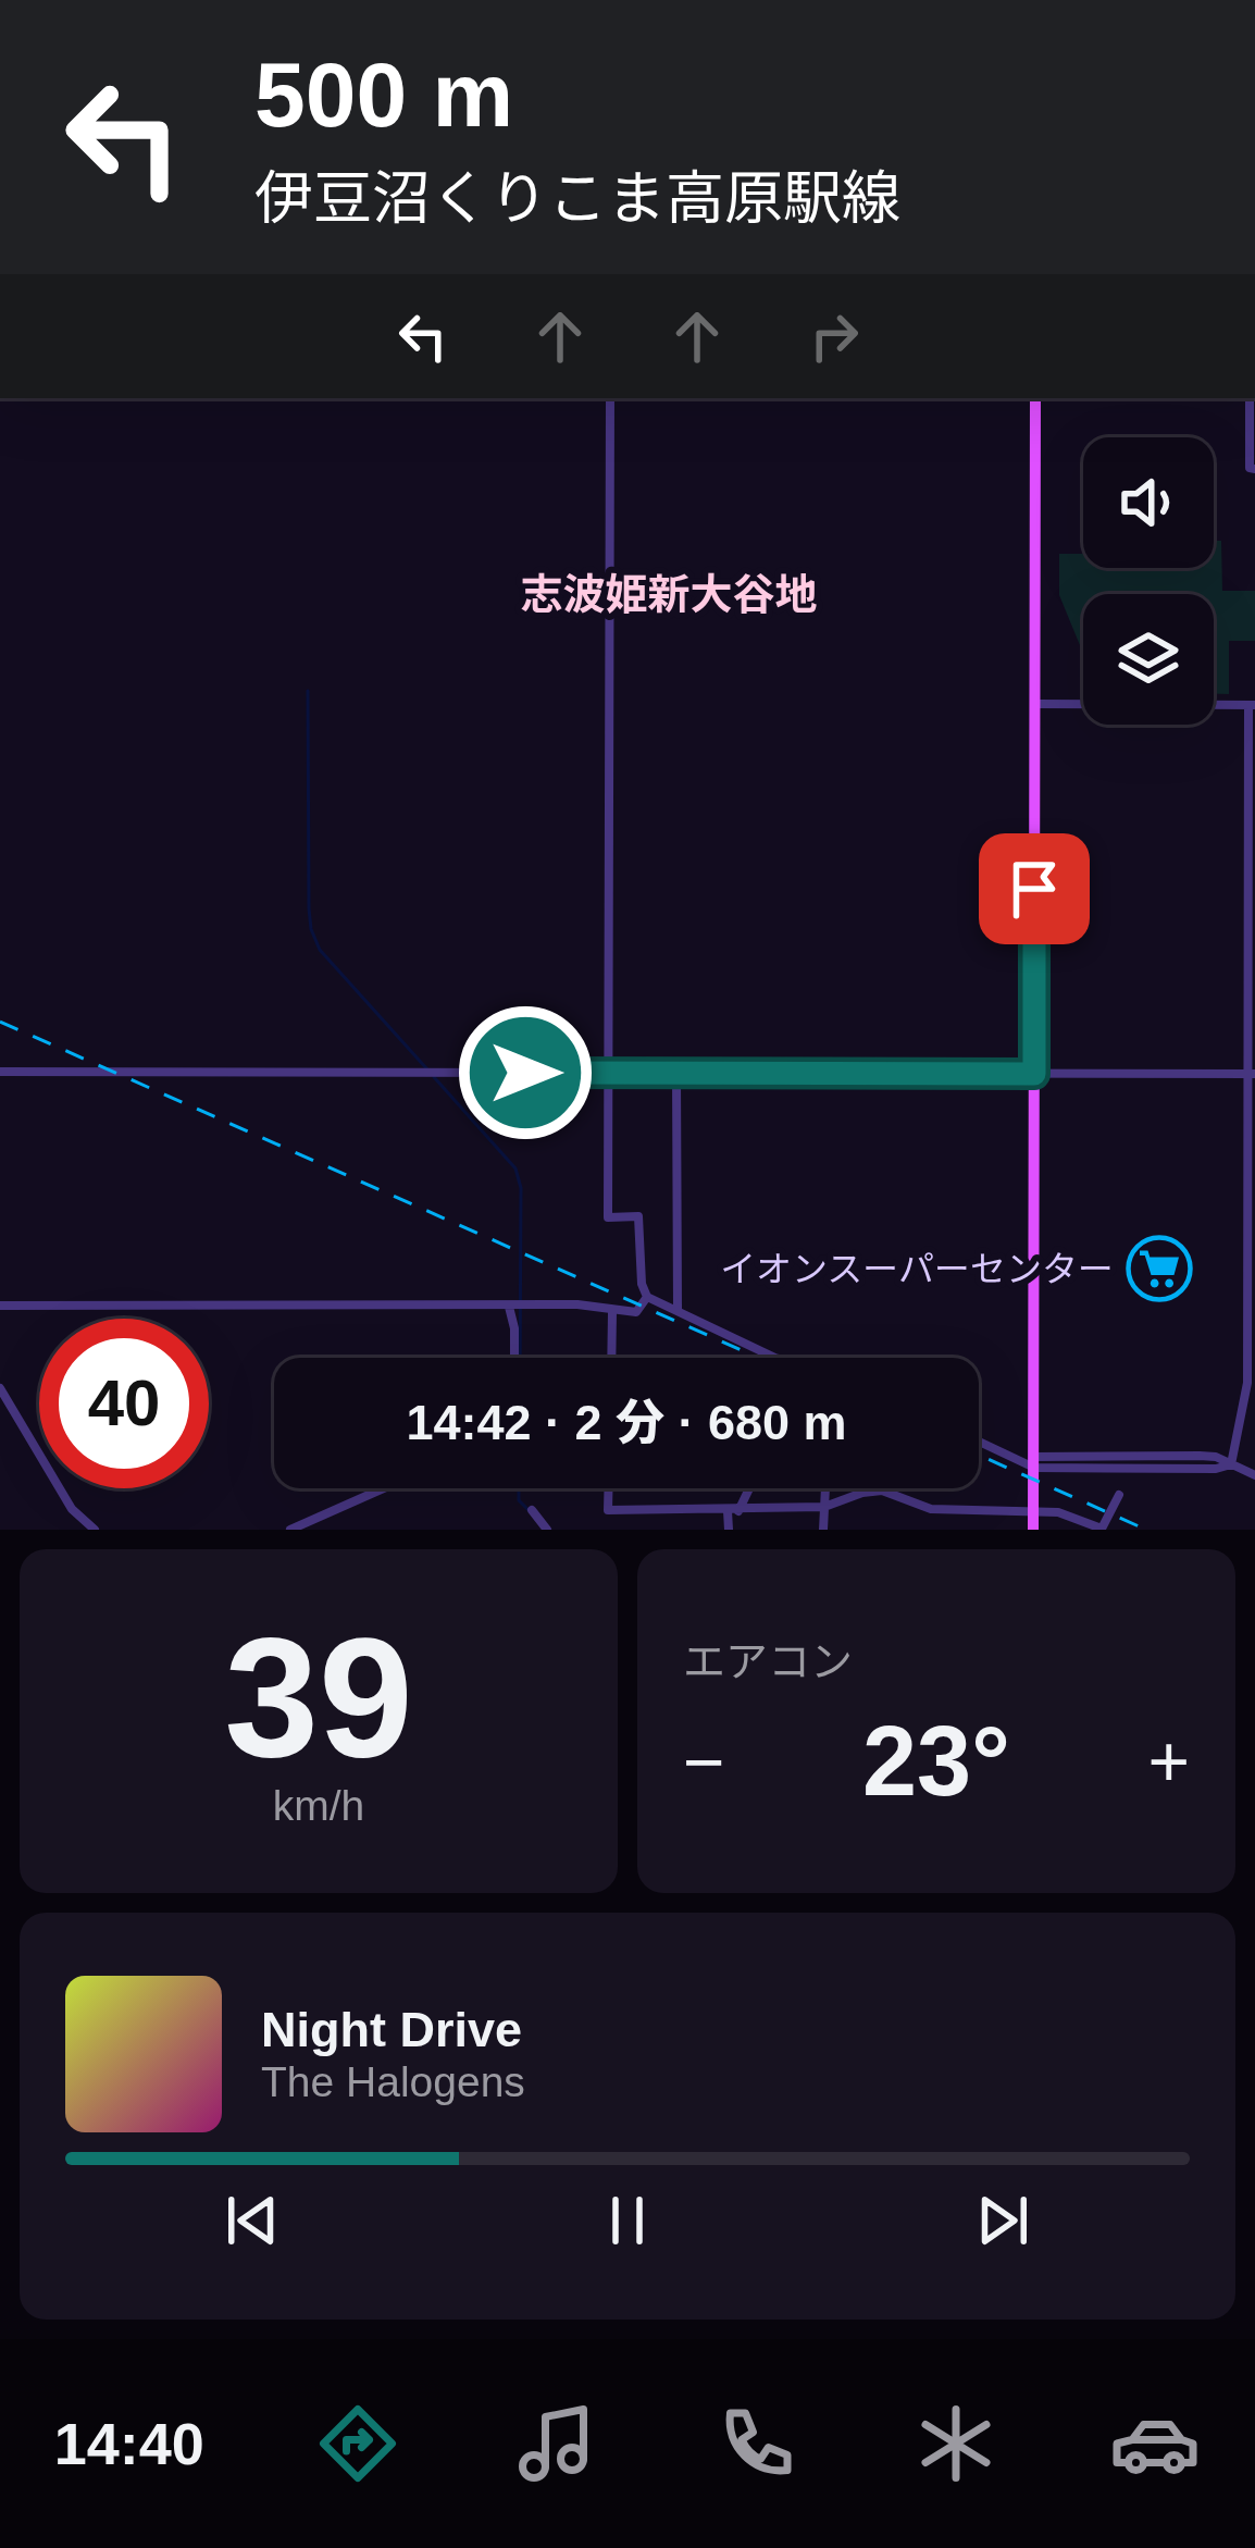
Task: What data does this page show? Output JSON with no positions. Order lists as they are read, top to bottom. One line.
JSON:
{"districts":["志波姫新大谷地"],"places":{"supermarket":["イオンスーパーセンター"]},"page":{"turn":["500 m","伊豆沼くりこま高原駅線"],"limit":"40","trip":"14:42 · 2 分 · 680 m","tile":[["39","km/h"],"エアコン"],"heat":["−","23°","+"],"song":["Night Drive","The Halogens"],"tabs":"14:40"}}
